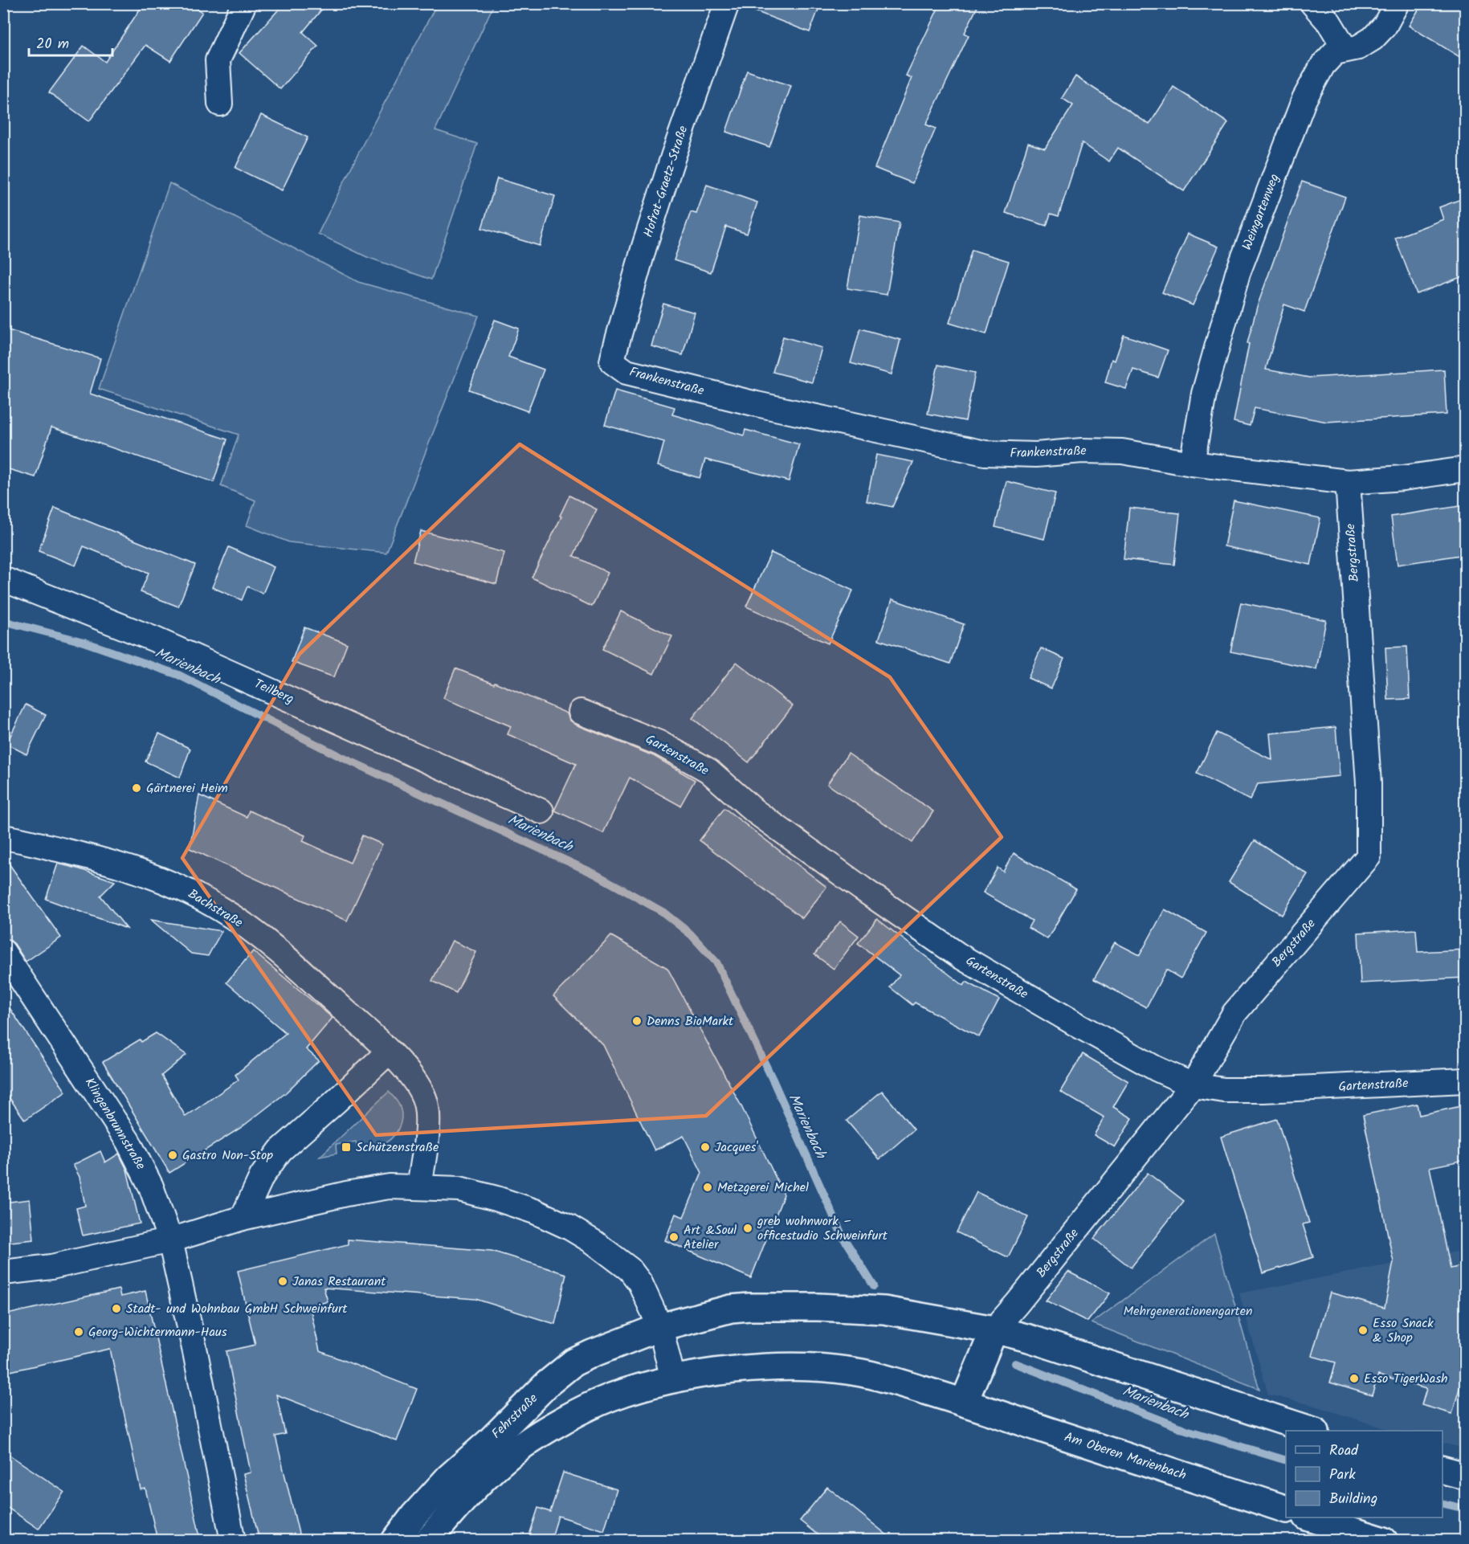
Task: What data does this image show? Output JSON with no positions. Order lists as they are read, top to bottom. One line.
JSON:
{"streets":{"main road":["Fehrstraße","Am Oberen Marienbach"],"street":["Hofrat-Graetz-Straße","Weingartenweg","Frankenstraße","Bergstraße","Teilberg","Gartenstraße","Bachstraße","Klingenbrunnstraße"]},"crossings":[["Hofrat-Graetz-Straße","Frankenstraße"],["Weingartenweg","Frankenstraße"],["Frankenstraße","Bergstraße"],["Bergstraße","Gartenstraße"],["Fehrstraße","Am Oberen Marienbach"]],"water":["Marienbach"],"parks":["Mehrgenerationengarten"],"places":{"other":["Gärtnerei Heim","Denns BioMarkt","Jacques'","Gastro Non-Stop","Metzgerei Michel","greb wohnwork – officestudio Schweinfurt","Art &Soul Atelier","Janas Restaurant","Stadt- und Wohnbau GmbH Schweinfurt","Esso Snack & Shop","Georg-Wichtermann-Haus","Esso TigerWash"],"transit":["Schützenstraße"]},"legend":["Road","Park","Building"],"scale_bar":"20 m"}
